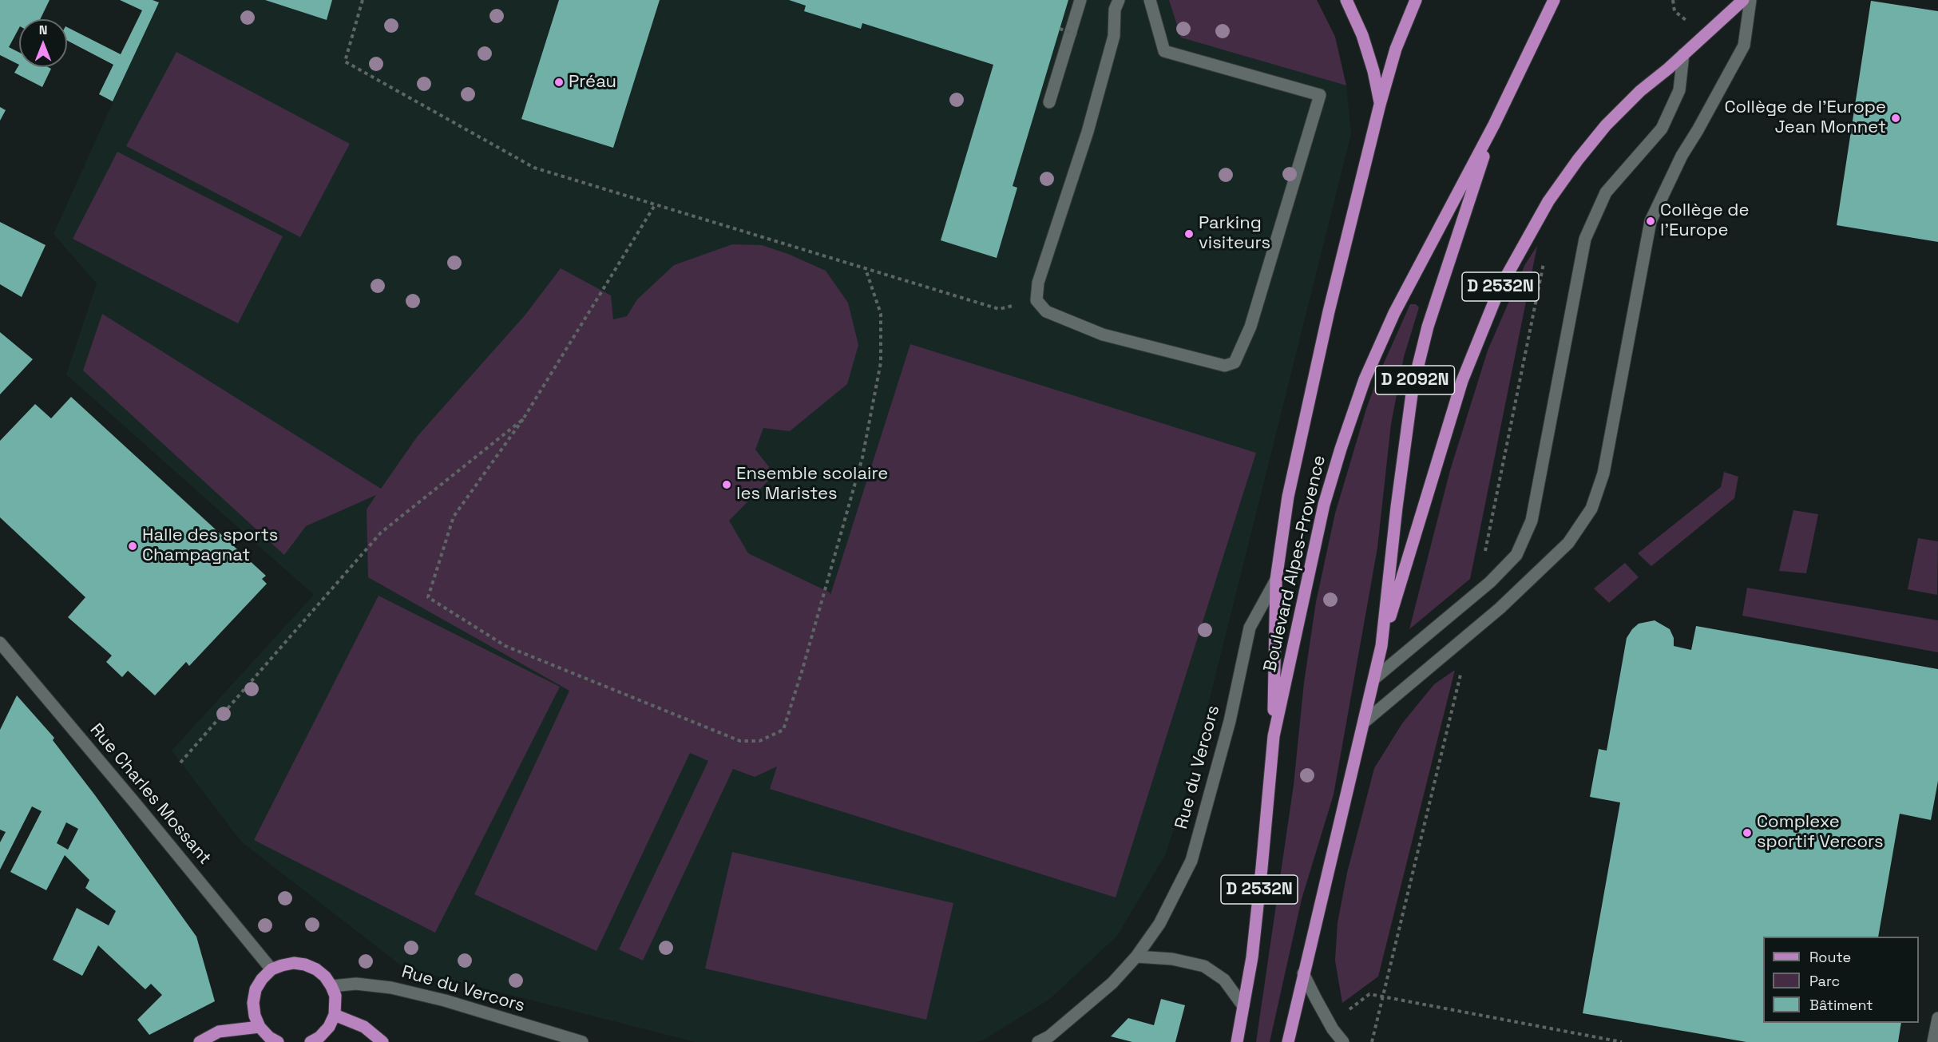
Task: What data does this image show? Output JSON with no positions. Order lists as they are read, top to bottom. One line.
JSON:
{"streets":{"main road":["D 2532N","D 2092N","Boulevard Alpes-Provence"],"street":["Rue du Vercors","Rue Charles Mossant"]},"crossings":[["D 2532N","Boulevard Alpes-Provence"],["D 2532N","Rue du Vercors"]],"places":["Préau","Collège de l'Europe Jean Monnet","Collège de l'Europe","Parking visiteurs","Ensemble scolaire les Maristes","Halle des sports Champagnat","Complexe sportif Vercors"],"legend":["Route","Parc","Bâtiment"],"north":"top"}
